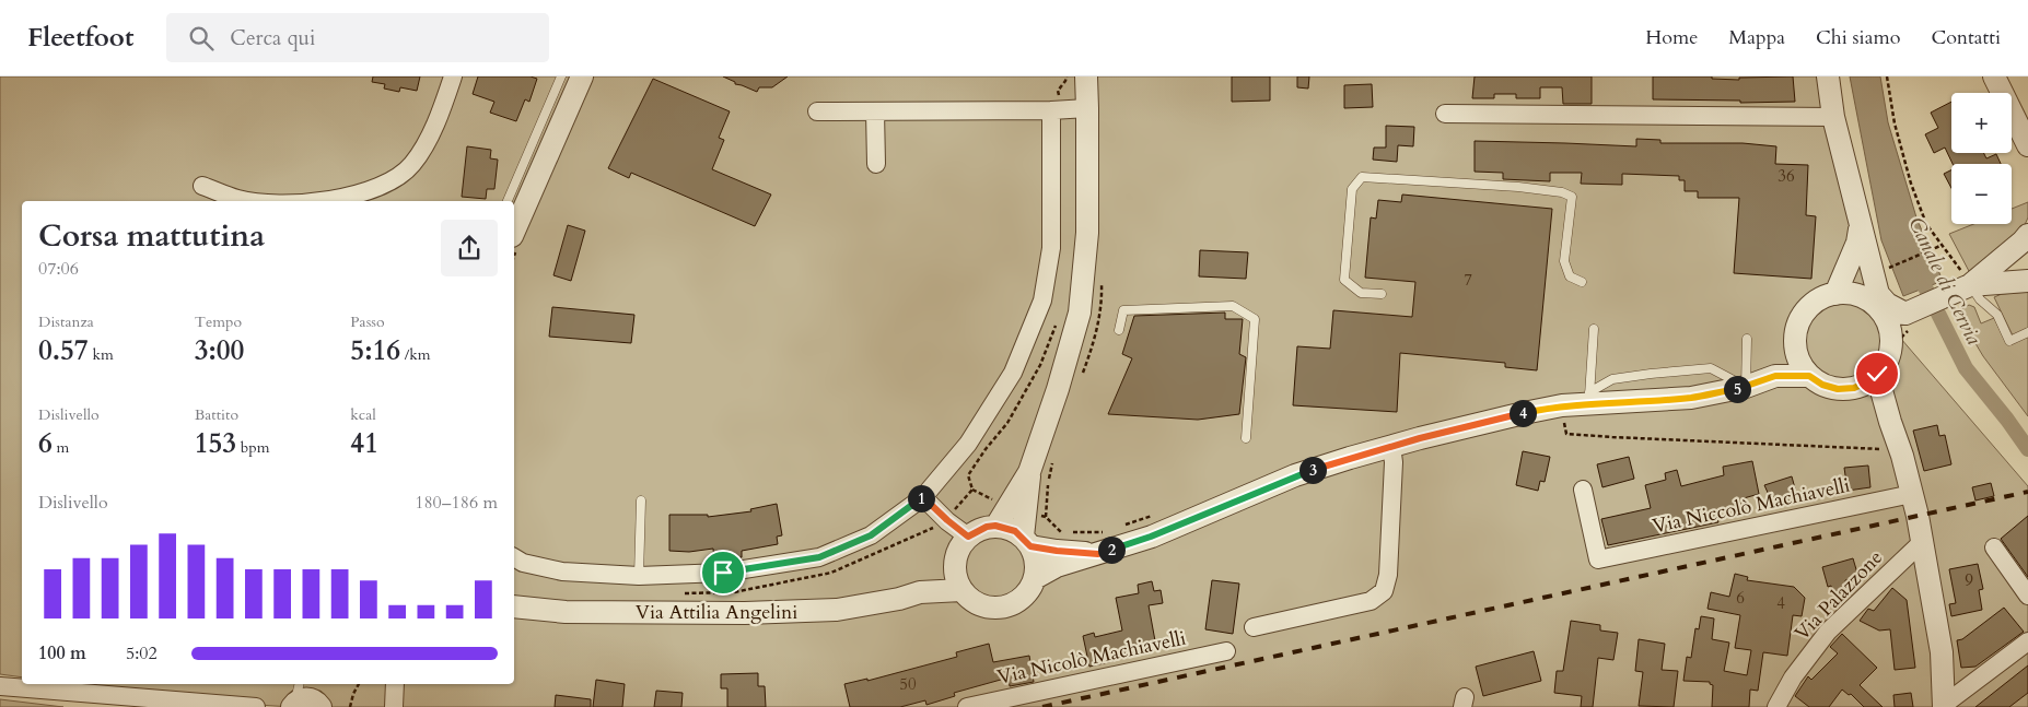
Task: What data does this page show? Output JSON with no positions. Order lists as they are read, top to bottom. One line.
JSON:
{"streets":{"street":["Via Niccolò Machiavelli","Via Palazzone","Via Attilia Angelini","Via Nicolò Machiavelli"]},"water":["Canale di Cervia"],"house_numbers":["36","7","9","6","4","50"],"page":{"header":"Fleetfoot","search":"Cerca qui","nav":["Home","Mappa","Chi siamo","Contatti"],"map_buttons":["+","−"],"heading":["Corsa mattutina","07:06"],"stats":[["Distanza","0.57 km"],["Tempo","3:00"],["Passo","5:16 /km"],["Dislivello","6 m"],["Battito","153 bpm"],["kcal","41"]],"pins":["5","4","3","1","2"],"chart":["Dislivello","180–186 m"],"list":[{"name":"100 m","note":"5:02"}]}}
